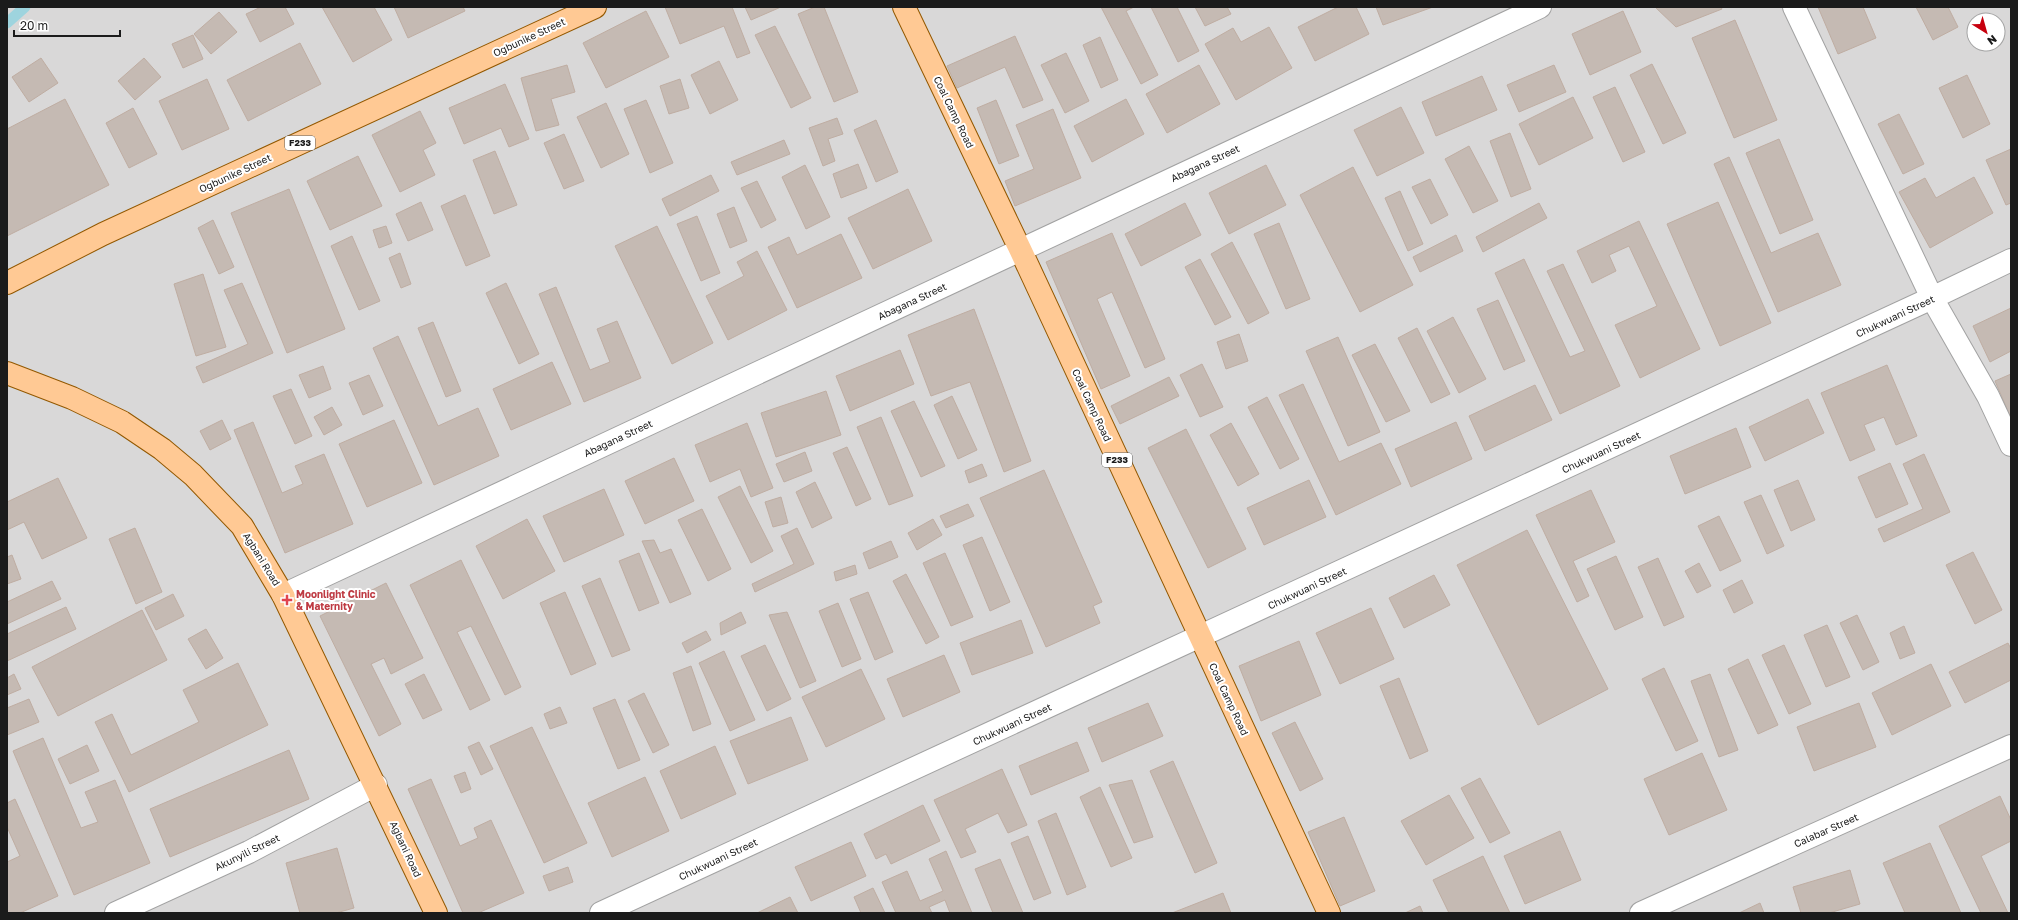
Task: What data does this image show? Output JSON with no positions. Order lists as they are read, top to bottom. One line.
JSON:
{"streets":{"main road":["Ogbunike Street","Coal Camp Road","F233","Agbani Road"],"street":["Abagana Street","Chukwuani Street","Calabar Street","Akunyili Street"]},"crossings":[["Coal Camp Road","Abagana Street"],["Coal Camp Road","Chukwuani Street"],["Abagana Street","Agbani Road"],["Agbani Road","Akunyili Street"]],"places":{"health":["Moonlight Clinic & Maternity"]},"scale_bar":"20 m","north":"bottom right"}
